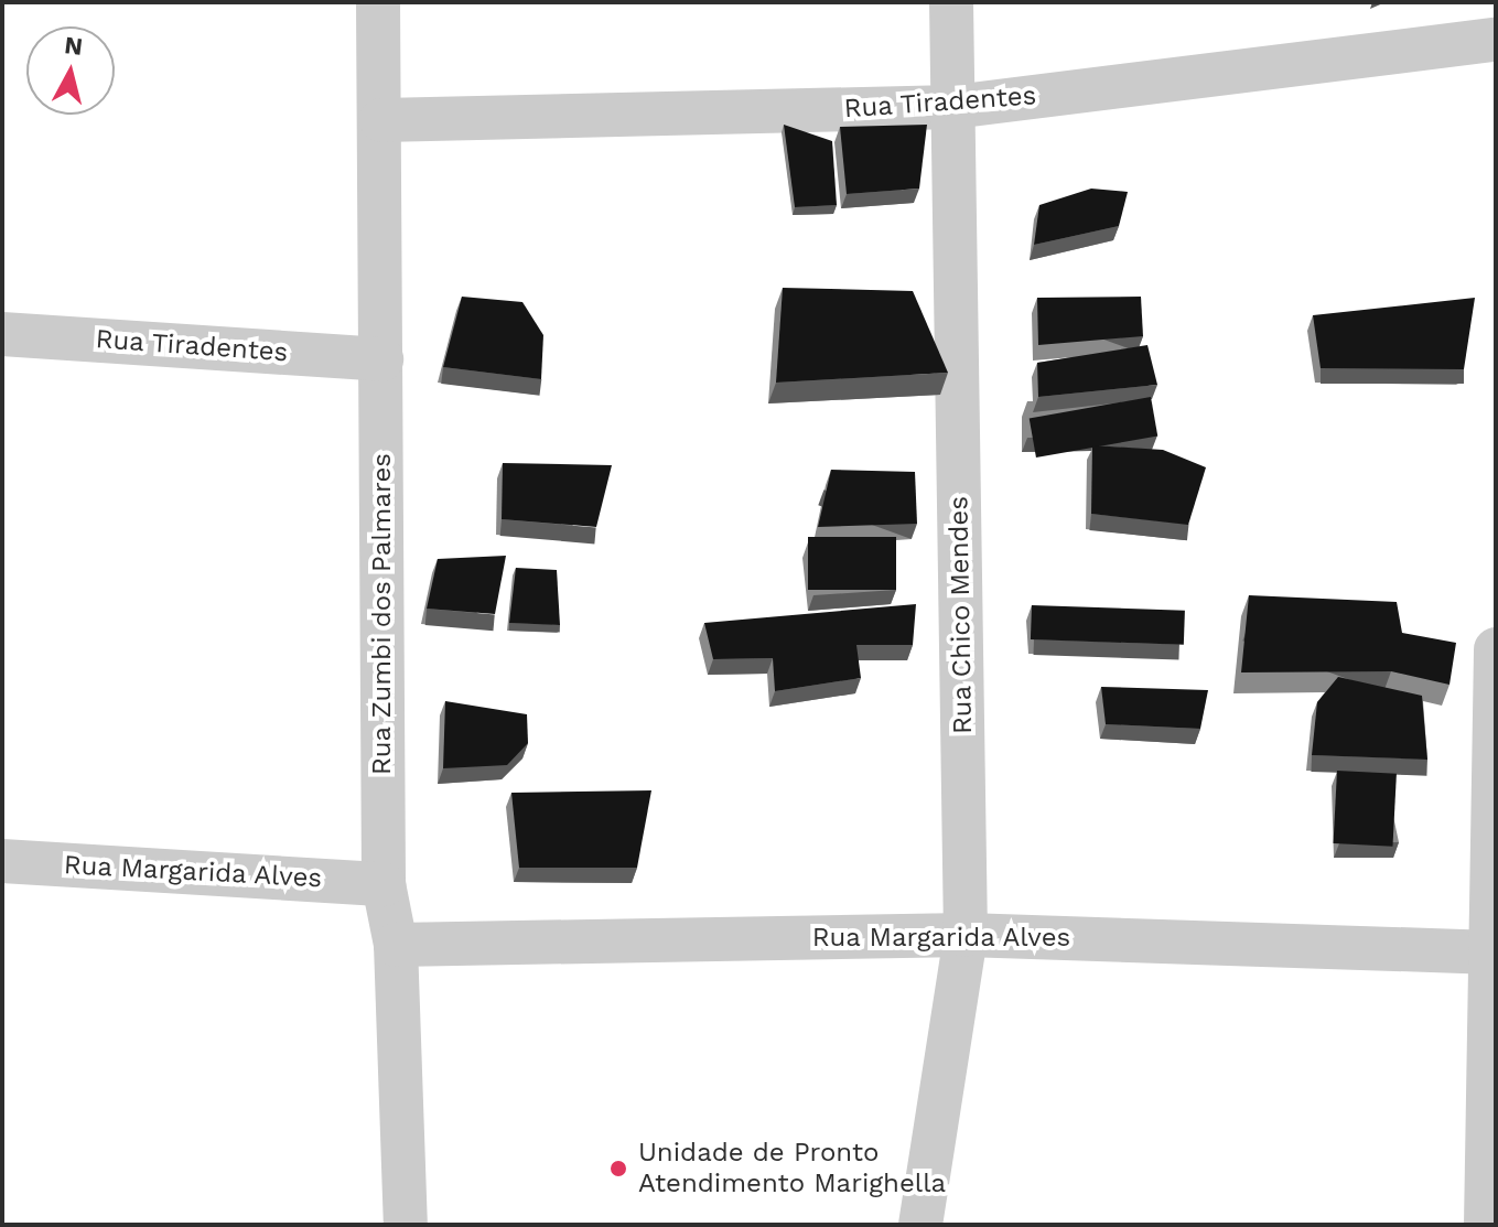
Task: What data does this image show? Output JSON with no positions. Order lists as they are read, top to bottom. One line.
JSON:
{"streets":{"street":["Rua Tiradentes","Rua Zumbi dos Palmares","Rua Chico Mendes","Rua Margarida Alves"]},"crossings":[["Rua Tiradentes","Rua Zumbi dos Palmares"],["Rua Tiradentes","Rua Chico Mendes"],["Rua Zumbi dos Palmares","Rua Margarida Alves"],["Rua Chico Mendes","Rua Margarida Alves"]],"places":["Unidade de Pronto Atendimento Marighella"],"north":"top"}
